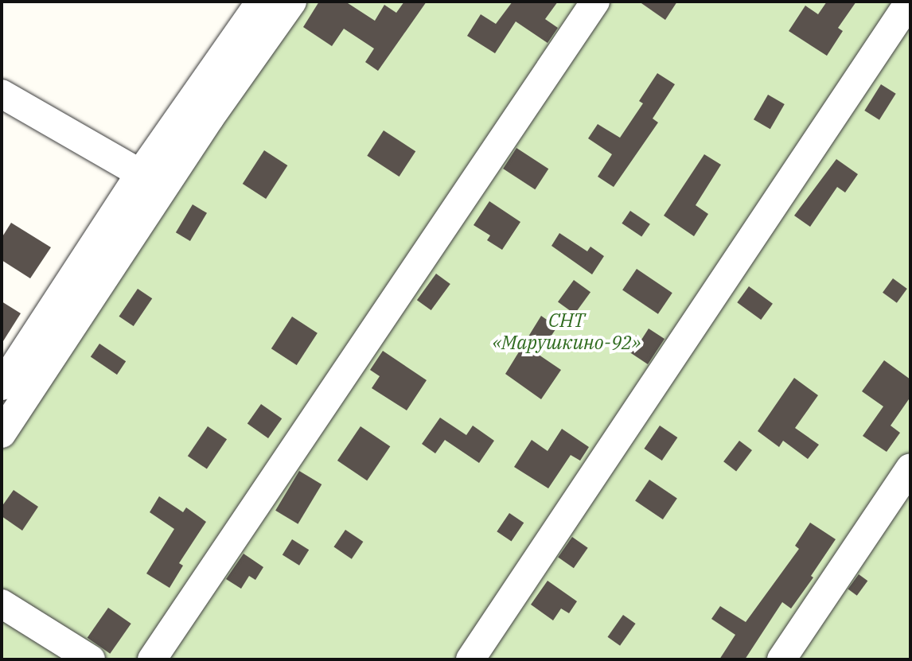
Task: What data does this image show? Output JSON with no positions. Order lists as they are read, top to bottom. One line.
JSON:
{"parks":["СНТ «Марушкино-92»"]}
